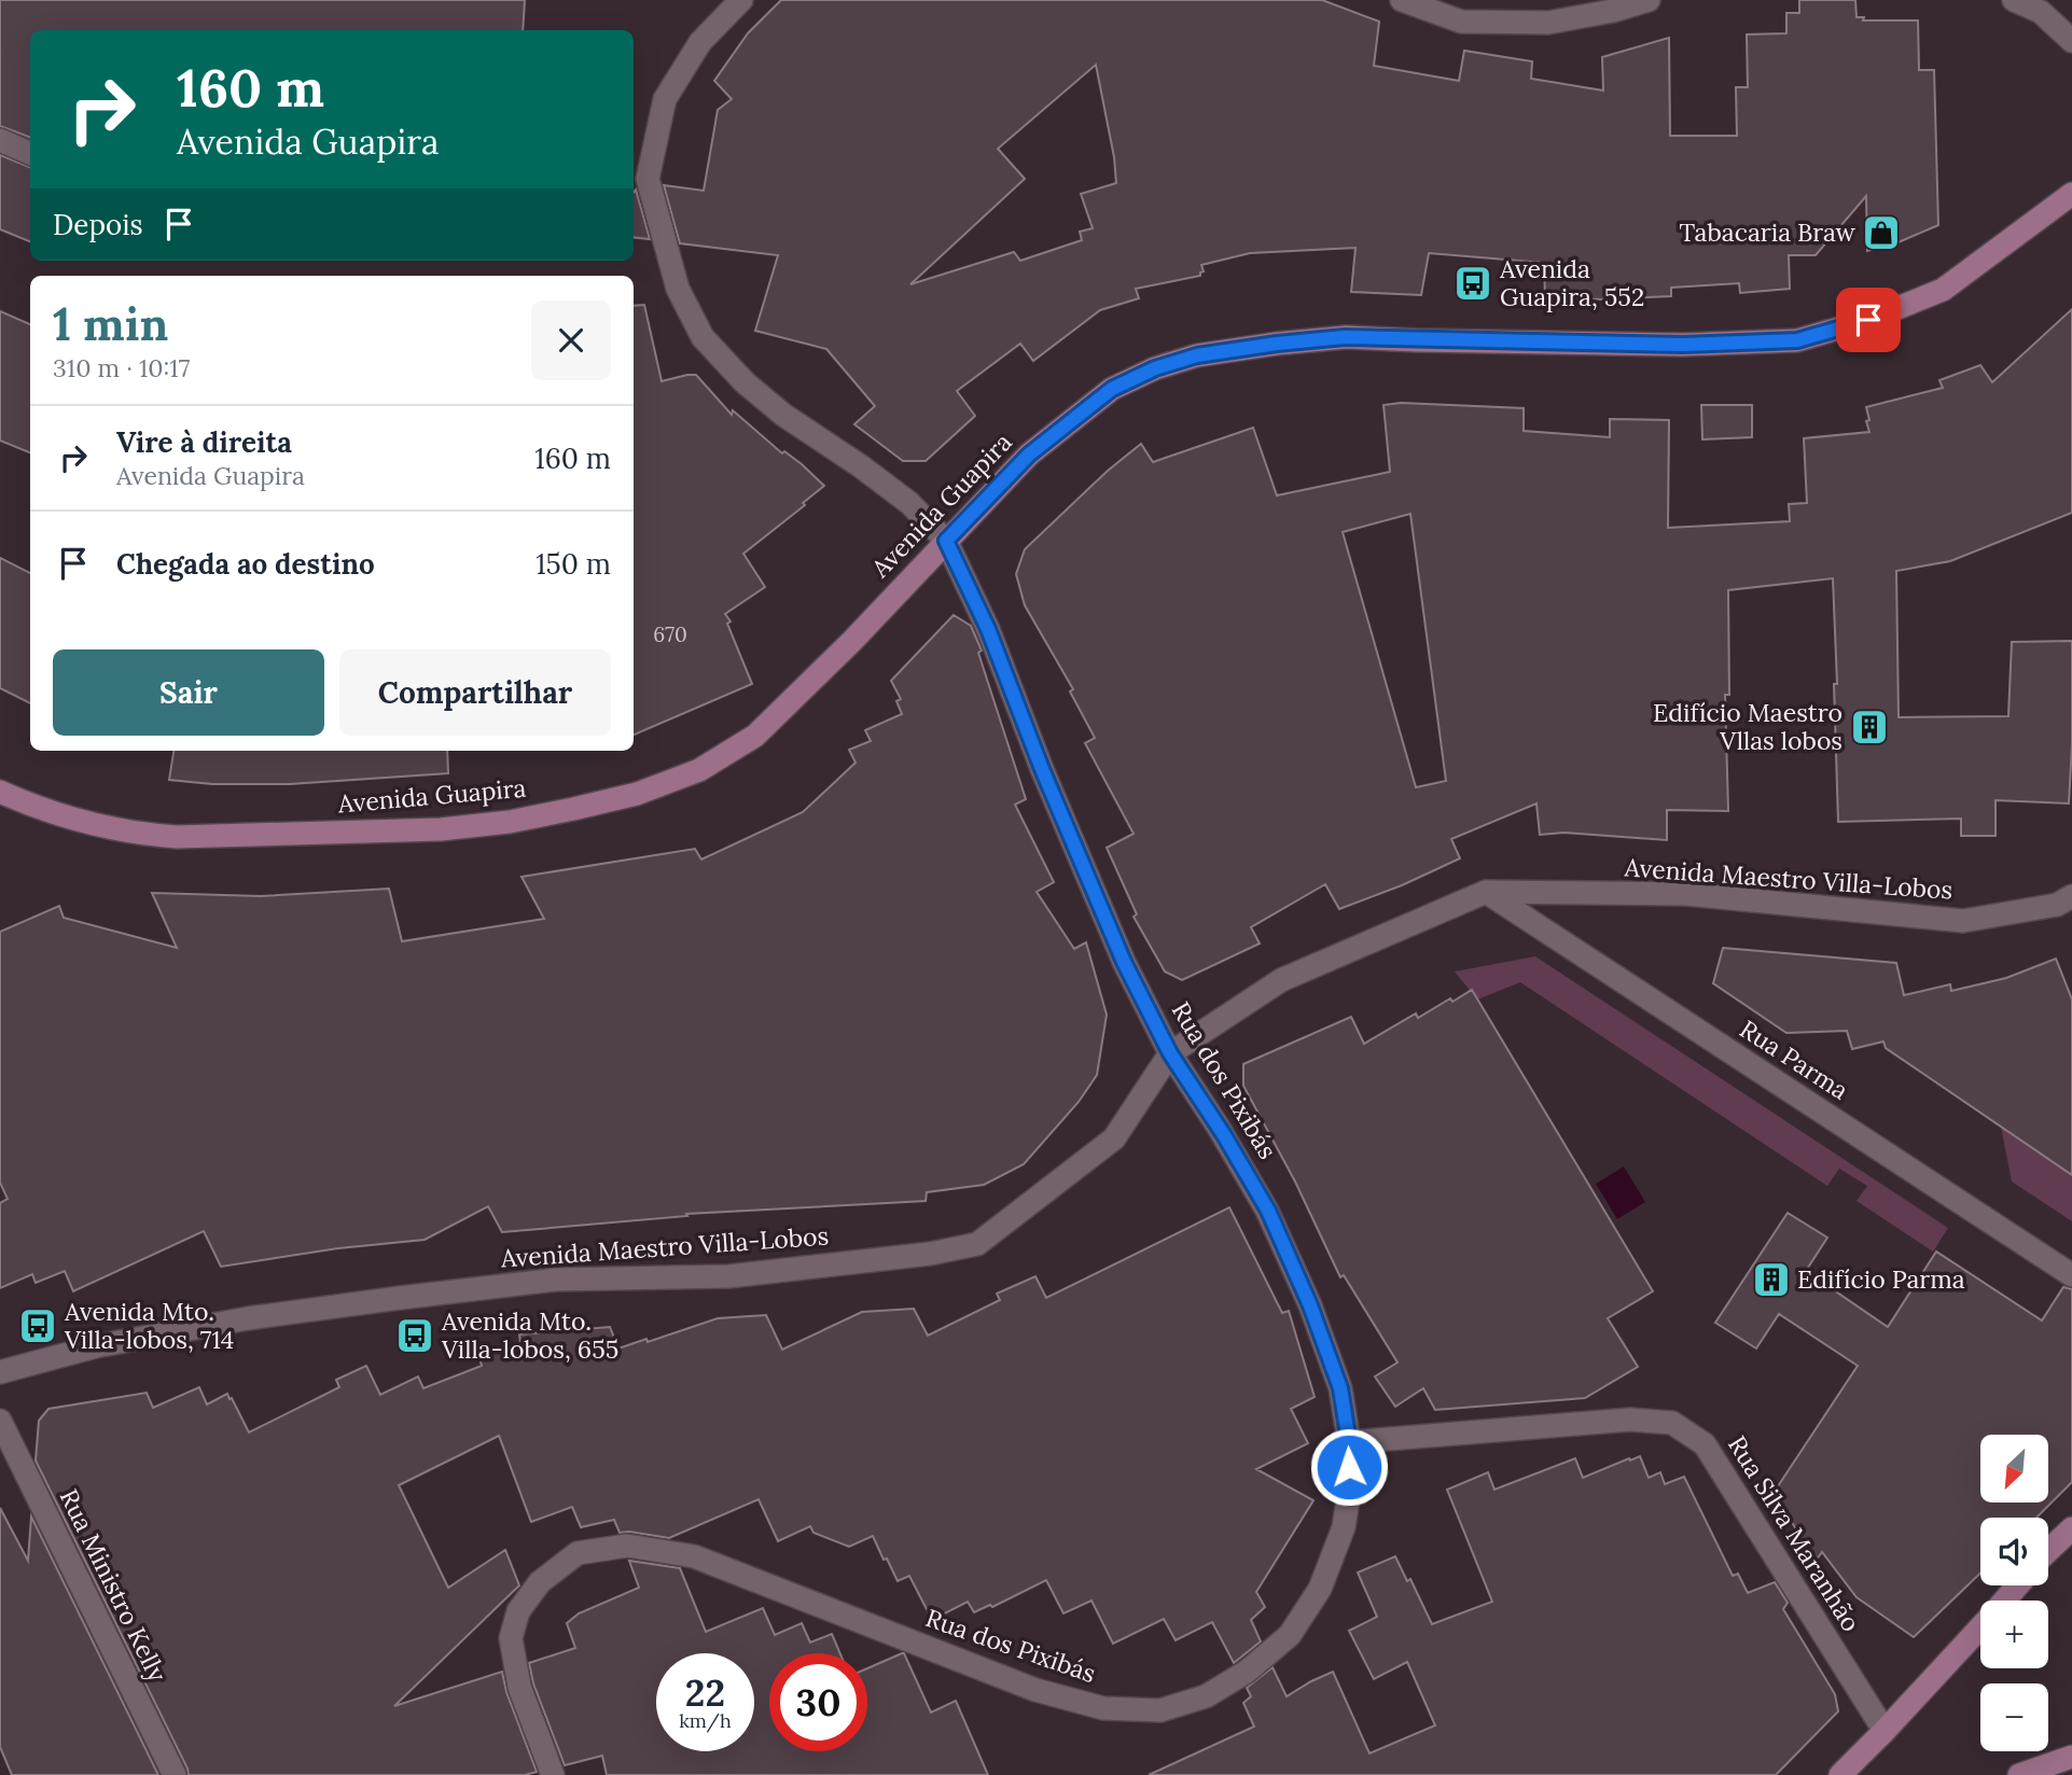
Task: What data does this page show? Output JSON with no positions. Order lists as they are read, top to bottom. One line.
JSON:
{"streets":{"main road":["Avenida Guapira"],"street":["Avenida Maestro Villa-Lobos","Rua Parma","Rua dos Pixibás","Rua Silva Maranhão","Rua Ministro Kelly"]},"crossings":[["Avenida Guapira","Rua dos Pixibás"],["Avenida Maestro Villa-Lobos","Rua Parma"],["Avenida Maestro Villa-Lobos","Rua dos Pixibás"],["Rua dos Pixibás","Rua Silva Maranhão"]],"places":{"shop":["Tabacaria Braw"],"bus stop":["Avenida Guapira, 552","Avenida Mto. Villa-lobos, 714","Avenida Mto. Villa-lobos, 655"],"building":["Edifício Maestro Vllas lobos","Edifício Parma"]},"house_numbers":["670"],"north":"bottom left","page":{"turn":["160 m","Avenida Guapira"],"then":"Depois","heading":["1 min","310 m · 10:17"],"list":[{"name":"Vire à direita","note":"Avenida Guapira","value":"160 m"},{"name":"Chegada ao destino","value":"150 m"}],"buttons":["Sair","Compartilhar"],"map_buttons":["+","−"],"speed":"22 km/h","limit":"30"}}
